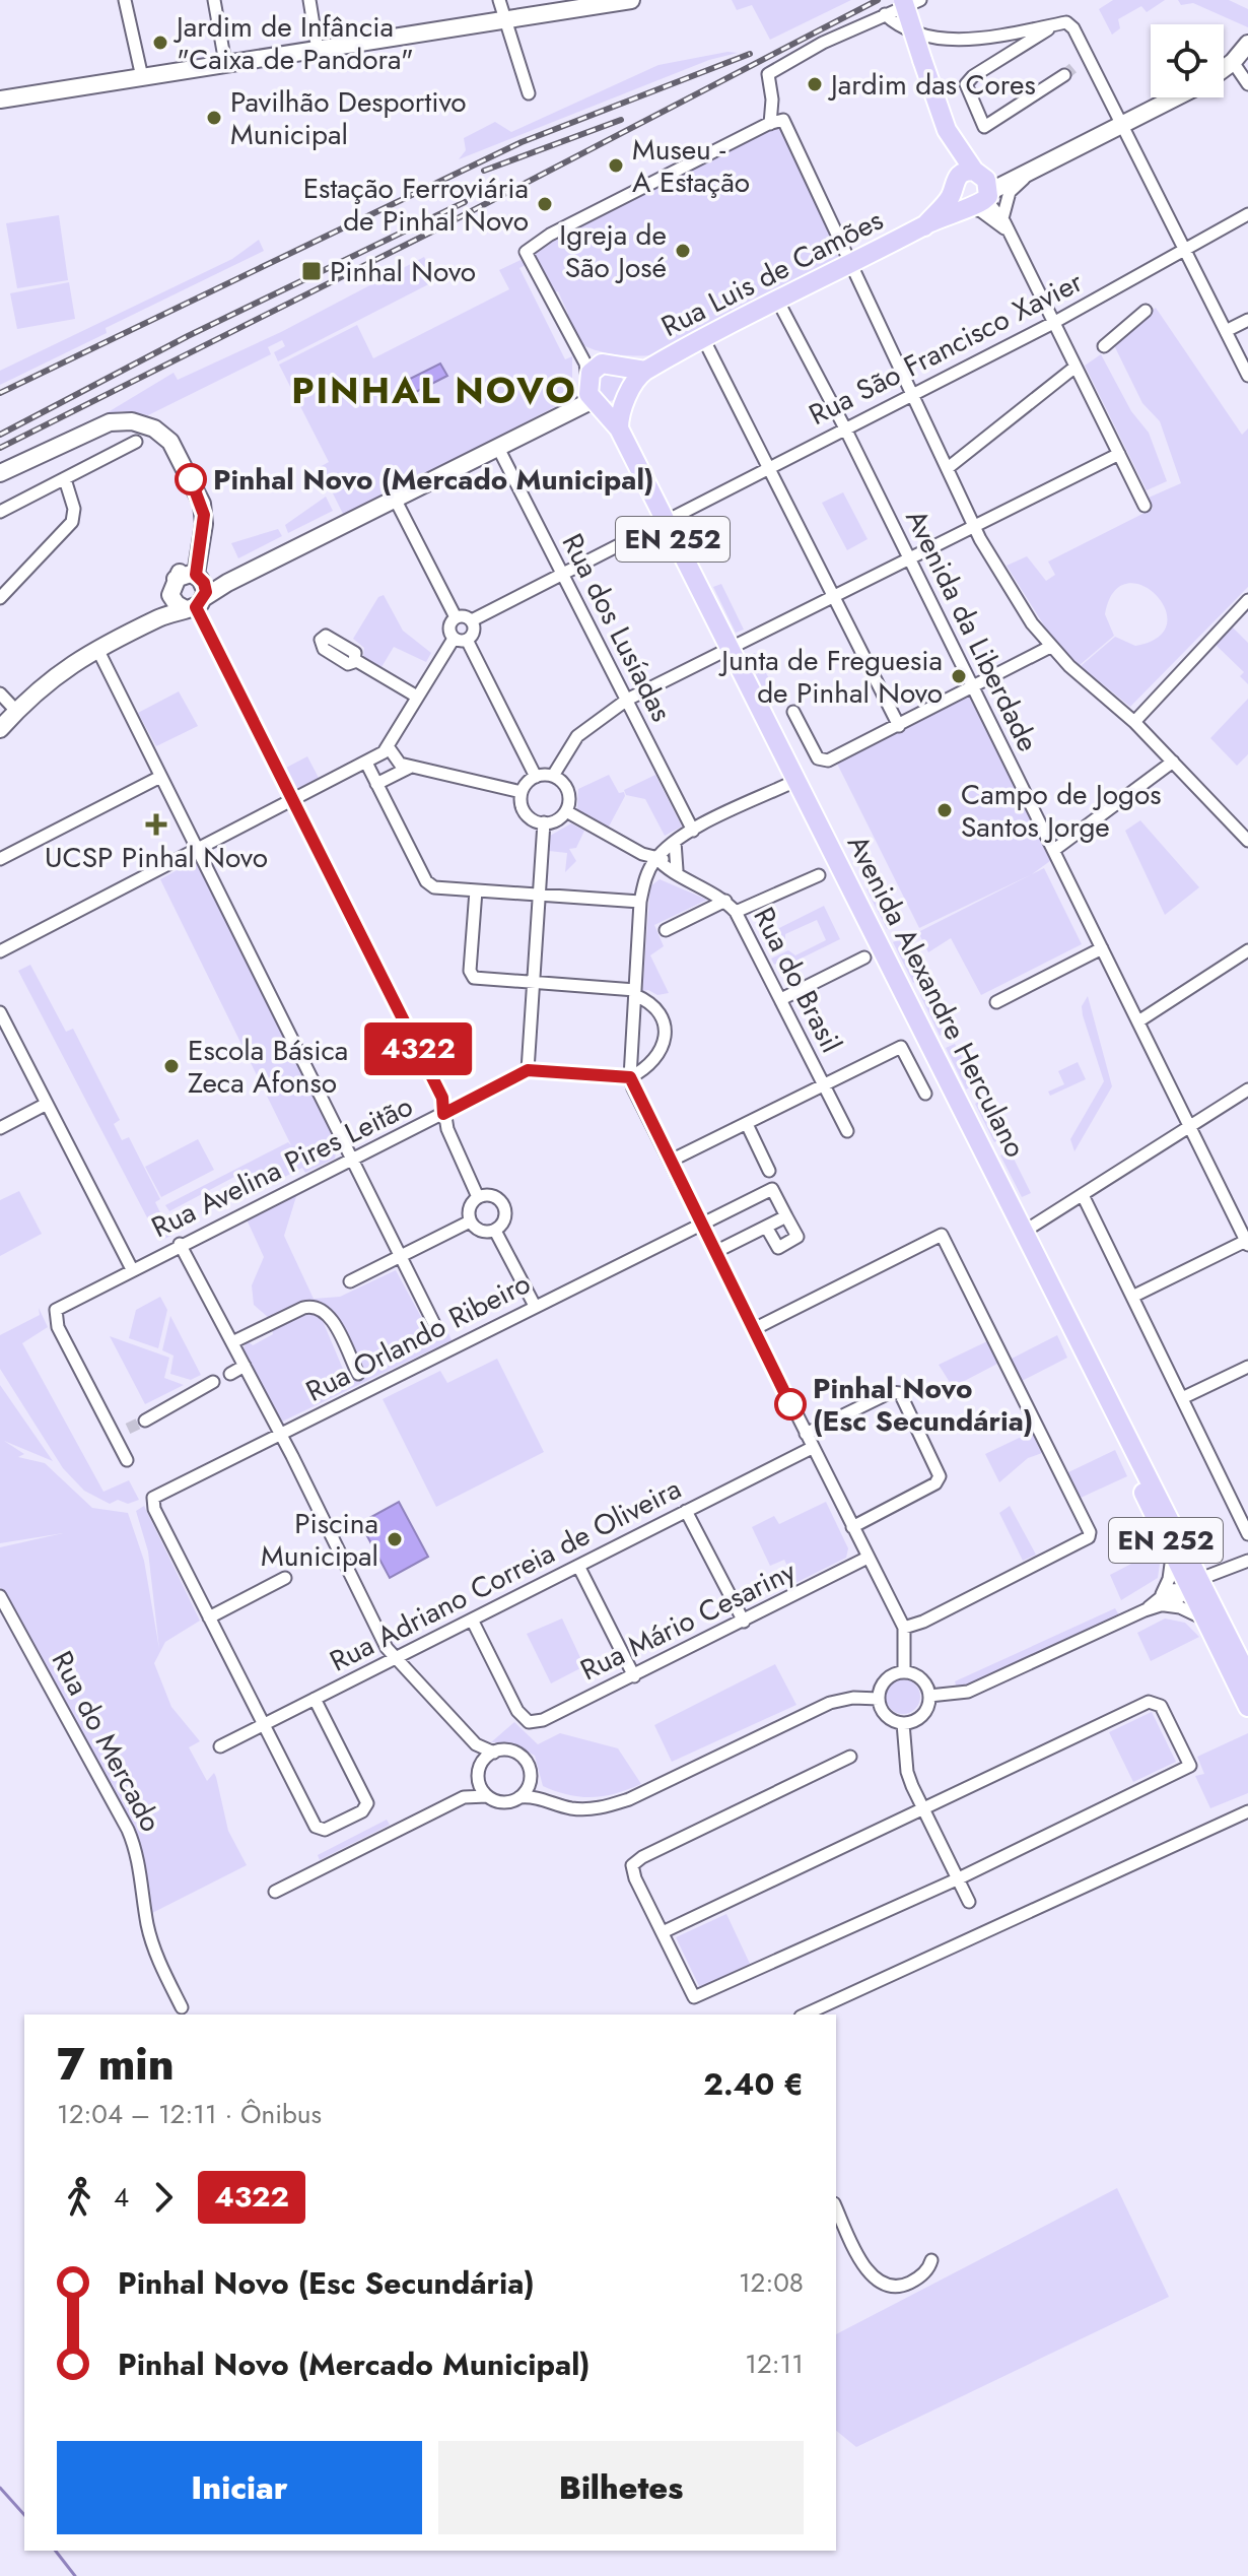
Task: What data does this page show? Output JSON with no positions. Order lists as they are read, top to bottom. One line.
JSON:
{"streets":{"main road":["Rua Luis de Camões","EN 252","Avenida Alexandre Herculano"],"street":["Rua São Francisco Xavier","Rua dos Lusíadas","Avenida da Liberdade","Rua do Brasil","Rua Avelina Pires Leitão","Rua Orlando Ribeiro","Rua Adriano Correia de Oliveira","Rua Mário Cesariny","Rua do Mercado"]},"crossings":[["Rua Luis de Camões","EN 252"],["Rua Luis de Camões","Avenida da Liberdade"],["Rua São Francisco Xavier","EN 252"],["Rua São Francisco Xavier","Rua dos Lusíadas"],["Rua São Francisco Xavier","Avenida da Liberdade"],["EN 252","Avenida Alexandre Herculano"],["Rua Adriano Correia de Oliveira","Rua Mário Cesariny"]],"districts":["PINHAL NOVO"],"places":{"other":["Jardim de Infância \"Caixa de Pandora\"","Jardim das Cores","Pavilhão Desportivo Municipal","Museu - A Estação","Estação Ferroviária de Pinhal Novo","Igreja de São José","Pinhal Novo (Mercado Municipal)","Junta de Freguesia de Pinhal Novo","Campo de Jogos Santos Jorge","Escola Básica Zeca Afonso","Pinhal Novo (Esc Secundária)","Piscina Municipal"],"transit":["Pinhal Novo"],"health":["UCSP Pinhal Novo"]},"lines":["bus line 4322"],"page":{"on_map":"4322","heading":["7 min","12:04 – 12:11 · Ônibus","2.40 €"],"legs":["4","4322"],"list":[{"name":"Pinhal Novo (Esc Secundária)","value":"12:08"},{"name":"Pinhal Novo (Mercado Municipal)","value":"12:11"}],"buttons":["Iniciar","Bilhetes"]}}
